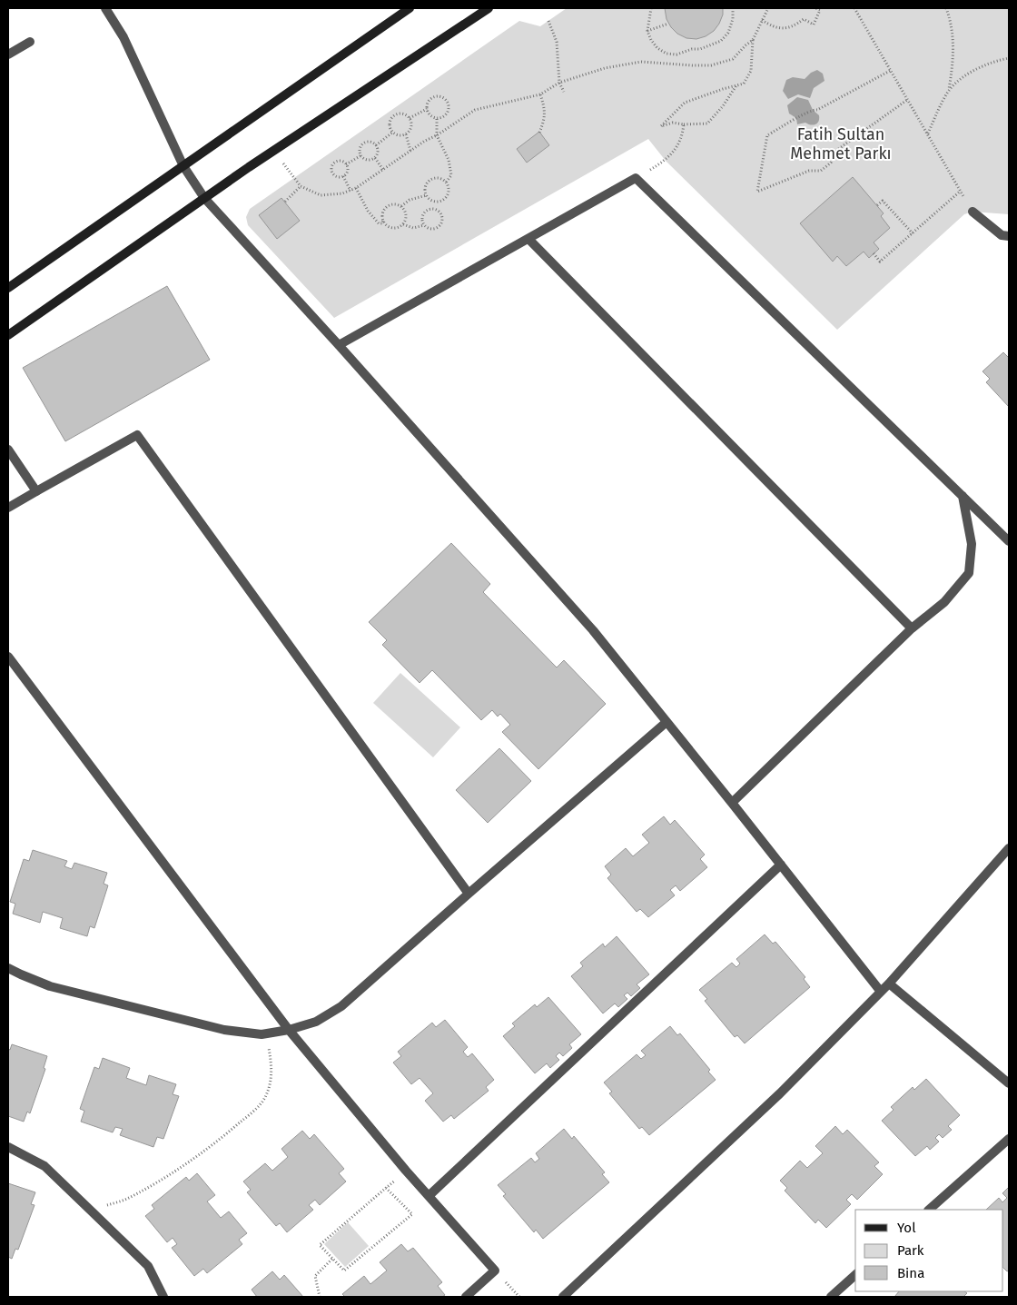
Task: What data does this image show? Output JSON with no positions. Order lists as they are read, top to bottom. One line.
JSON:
{"parks":["Fatih Sultan Mehmet Parkı"],"legend":["Yol","Park","Bina"]}
